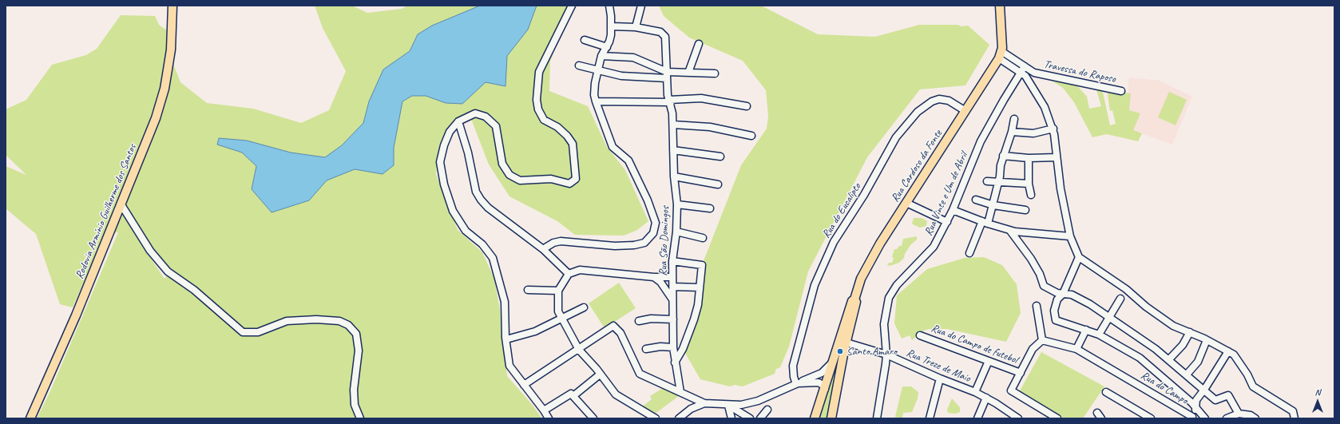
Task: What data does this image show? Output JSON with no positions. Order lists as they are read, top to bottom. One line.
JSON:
{"streets":{"main road":["Rua Cardoso da Fonte","Rodovia Armínio Guilherme dos Santos"],"street":["Travessa do Raposo","Rua Vinte e Um de Abril","Rua do Eucalipto","Rua São Domingos","Rua do Campo de futebol","Rua Treze de Maio","Rua do Campo"]},"crossings":[["Travessa do Raposo","Rua Vinte e Um de Abril"],["Rua Cardoso da Fonte","Rua do Eucalipto"],["Rua Cardoso da Fonte","Rua Treze de Maio"],["Rua Vinte e Um de Abril","Rua Treze de Maio"]],"places":["Santo Amaro"],"north":"top"}
